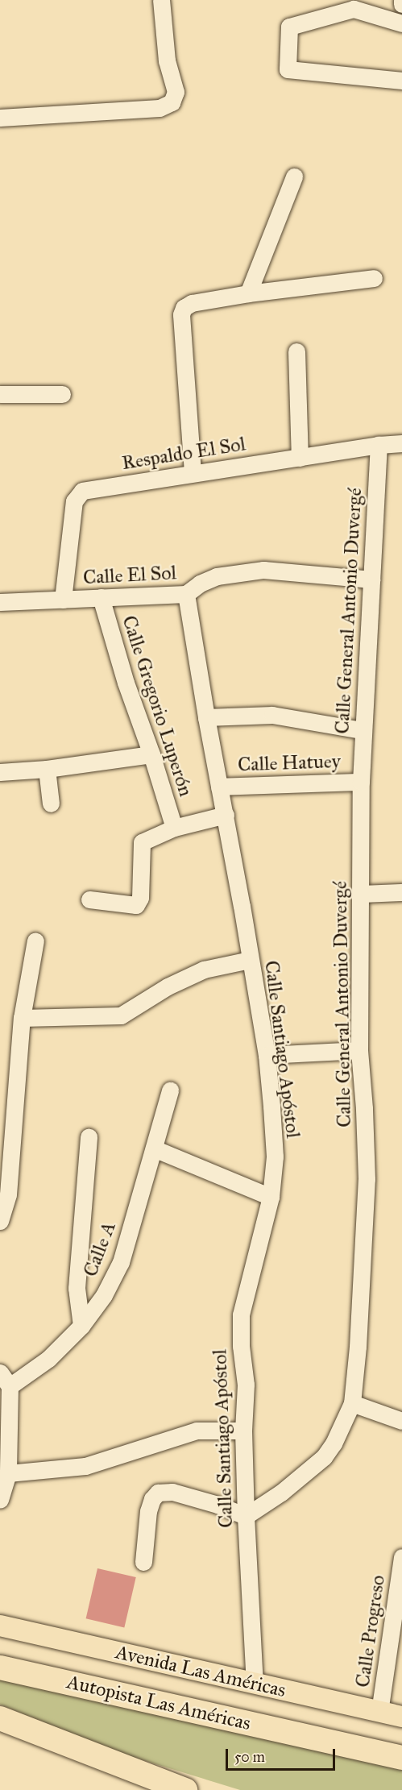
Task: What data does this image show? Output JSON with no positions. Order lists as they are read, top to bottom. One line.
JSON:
{"streets":{"highway":["Autopista Las Américas"],"main road":["Avenida Las Américas"],"street":["Respaldo El Sol","Calle El Sol","Calle General Antonio Duvergé","Calle Gregorio Luperón","Calle Hatuey","Calle Santiago Apóstol","Calle A","Calle Progreso"]},"crossings":[["Respaldo El Sol","Calle El Sol"],["Respaldo El Sol","Calle General Antonio Duvergé"],["Calle El Sol","Calle General Antonio Duvergé"],["Calle El Sol","Calle Gregorio Luperón"],["Calle El Sol","Calle Santiago Apóstol"],["Calle General Antonio Duvergé","Calle Hatuey"],["Calle General Antonio Duvergé","Calle Santiago Apóstol"],["Calle Hatuey","Calle Santiago Apóstol"],["Calle Santiago Apóstol","Avenida Las Américas"],["Calle Progreso","Avenida Las Américas"]],"scale_bar":"50 m"}
